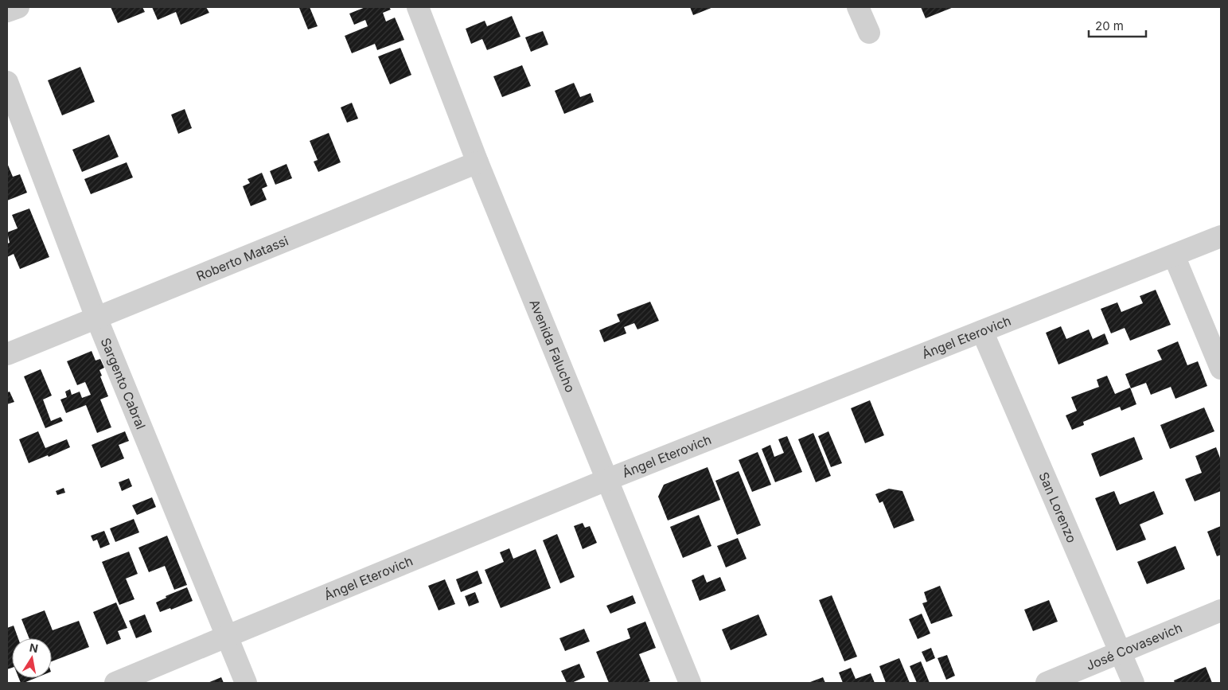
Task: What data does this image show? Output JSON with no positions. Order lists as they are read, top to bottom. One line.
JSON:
{"streets":{"street":["Roberto Matassi","Ángel Eterovich","Avenida Falucho","Sargento Cabral","San Lorenzo","José Covasevich"]},"crossings":[["Roberto Matassi","Avenida Falucho"],["Roberto Matassi","Sargento Cabral"],["Ángel Eterovich","Avenida Falucho"],["Ángel Eterovich","Sargento Cabral"],["Ángel Eterovich","San Lorenzo"],["San Lorenzo","José Covasevich"]],"scale_bar":"20 m","north":"top"}
